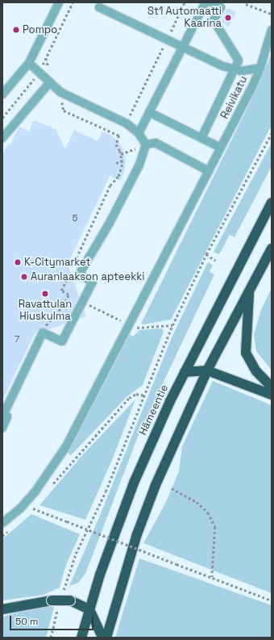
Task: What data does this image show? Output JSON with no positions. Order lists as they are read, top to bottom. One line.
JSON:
{"streets":{"highway":["Hämeentie"],"street":["Reivikatu"]},"places":["St1 Automaatti Kaarina","Pompo","K-Citymarket","Auranlaakson apteekki","Ravattulan Hiuskulma"],"house_numbers":["5","7"],"scale_bar":"50 m"}
